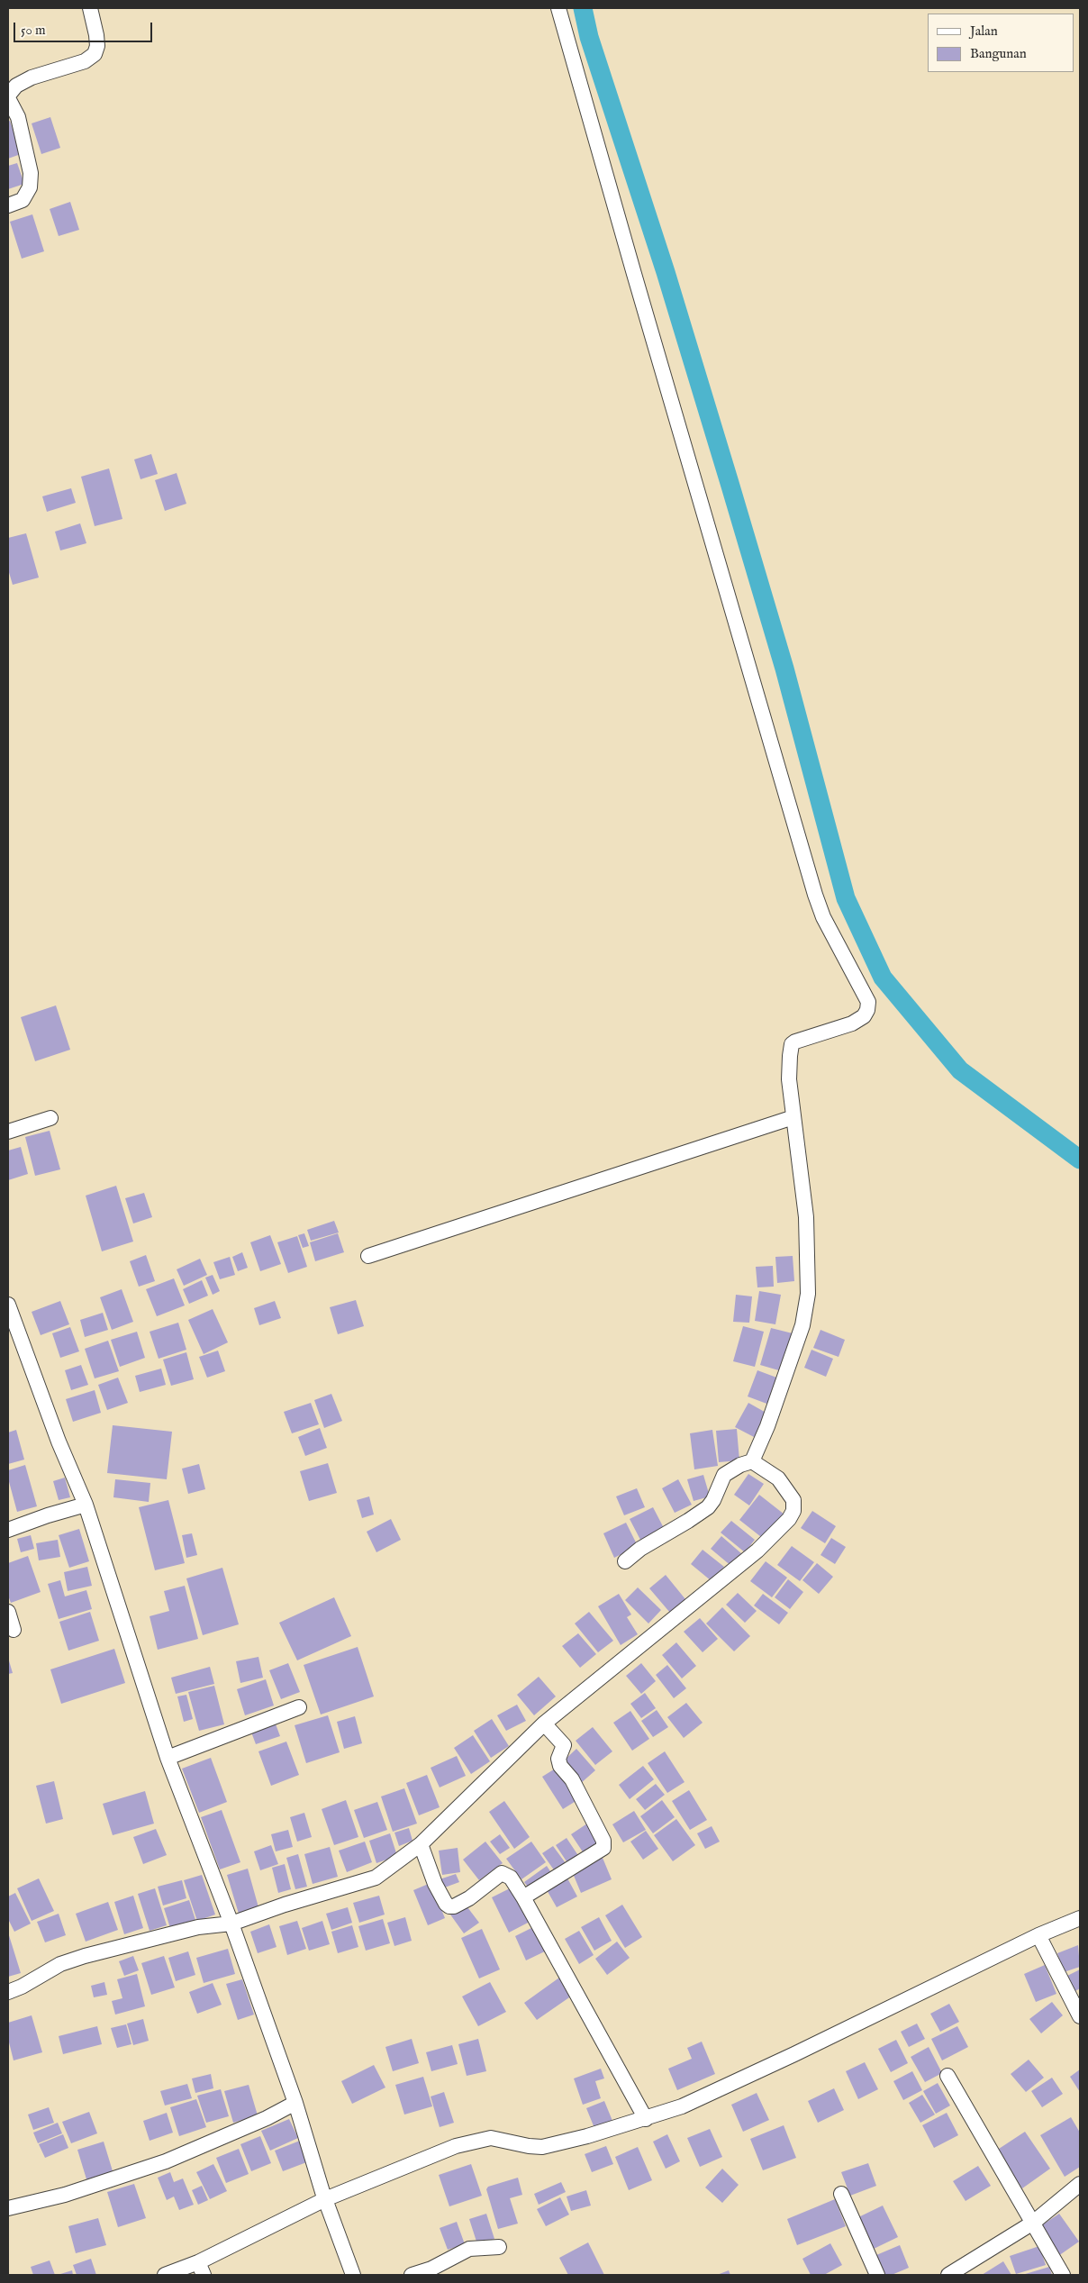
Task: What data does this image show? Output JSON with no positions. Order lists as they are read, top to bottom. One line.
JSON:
{"legend":["Jalan","Bangunan"],"scale_bar":"50 m"}
